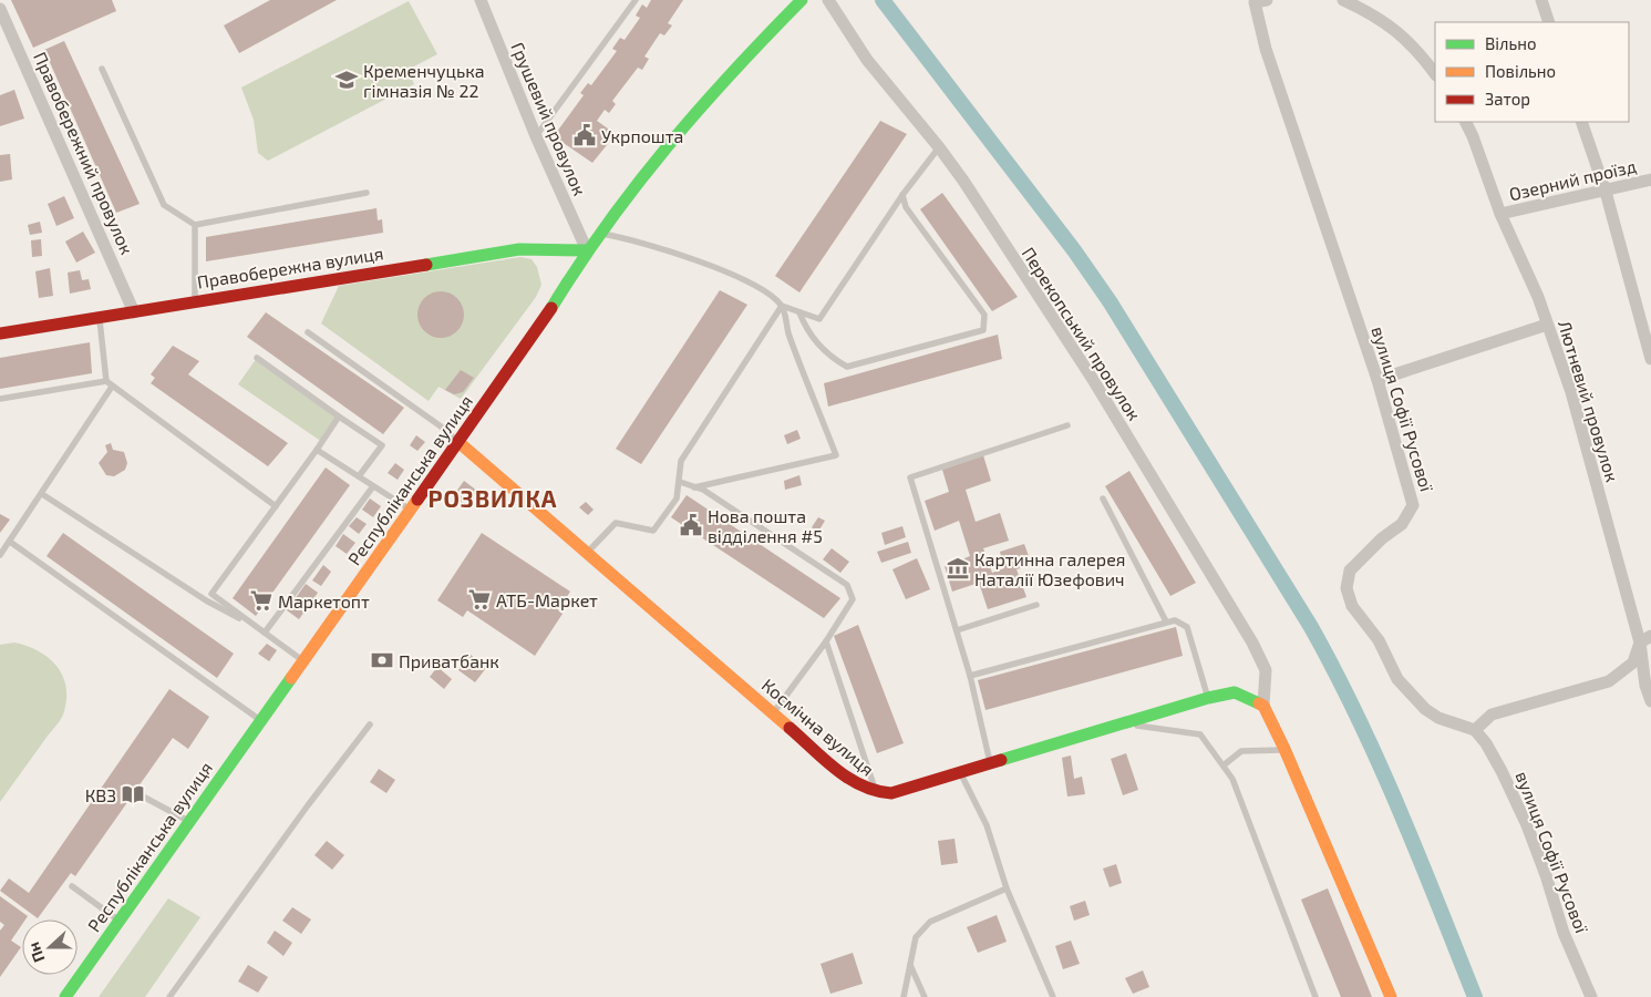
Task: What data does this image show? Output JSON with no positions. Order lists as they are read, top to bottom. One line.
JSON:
{"streets":{"street":["Грушевий провулок","Правобережний провулок","Озерний проїзд","Правобережна вулиця","Перекопський провулок","Лютневий провулок","вулиця Софії Русової","Республіканська вулиця","Космічна вулиця"]},"crossings":[["Грушевий провулок","Правобережна вулиця"],["Грушевий провулок","Республіканська вулиця"],["Правобережний провулок","Правобережна вулиця"],["Озерний проїзд","Лютневий провулок"],["Правобережна вулиця","Республіканська вулиця"],["Перекопський провулок","Космічна вулиця"],["Республіканська вулиця","Космічна вулиця"]],"districts":["РОЗВИЛКА"],"places":{"school or university":["Кременчуцька гімназія № 22"],"public building":["Укрпошта","Нова пошта відділення #5"],"museum":["Картинна галерея Наталії Юзефович"],"supermarket":["АТБ-Маркет","Маркетопт"],"bank":["Приватбанк"],"library":["КВЗ"]},"legend":["Вільно","Повільно","Затор"],"north":"left"}
